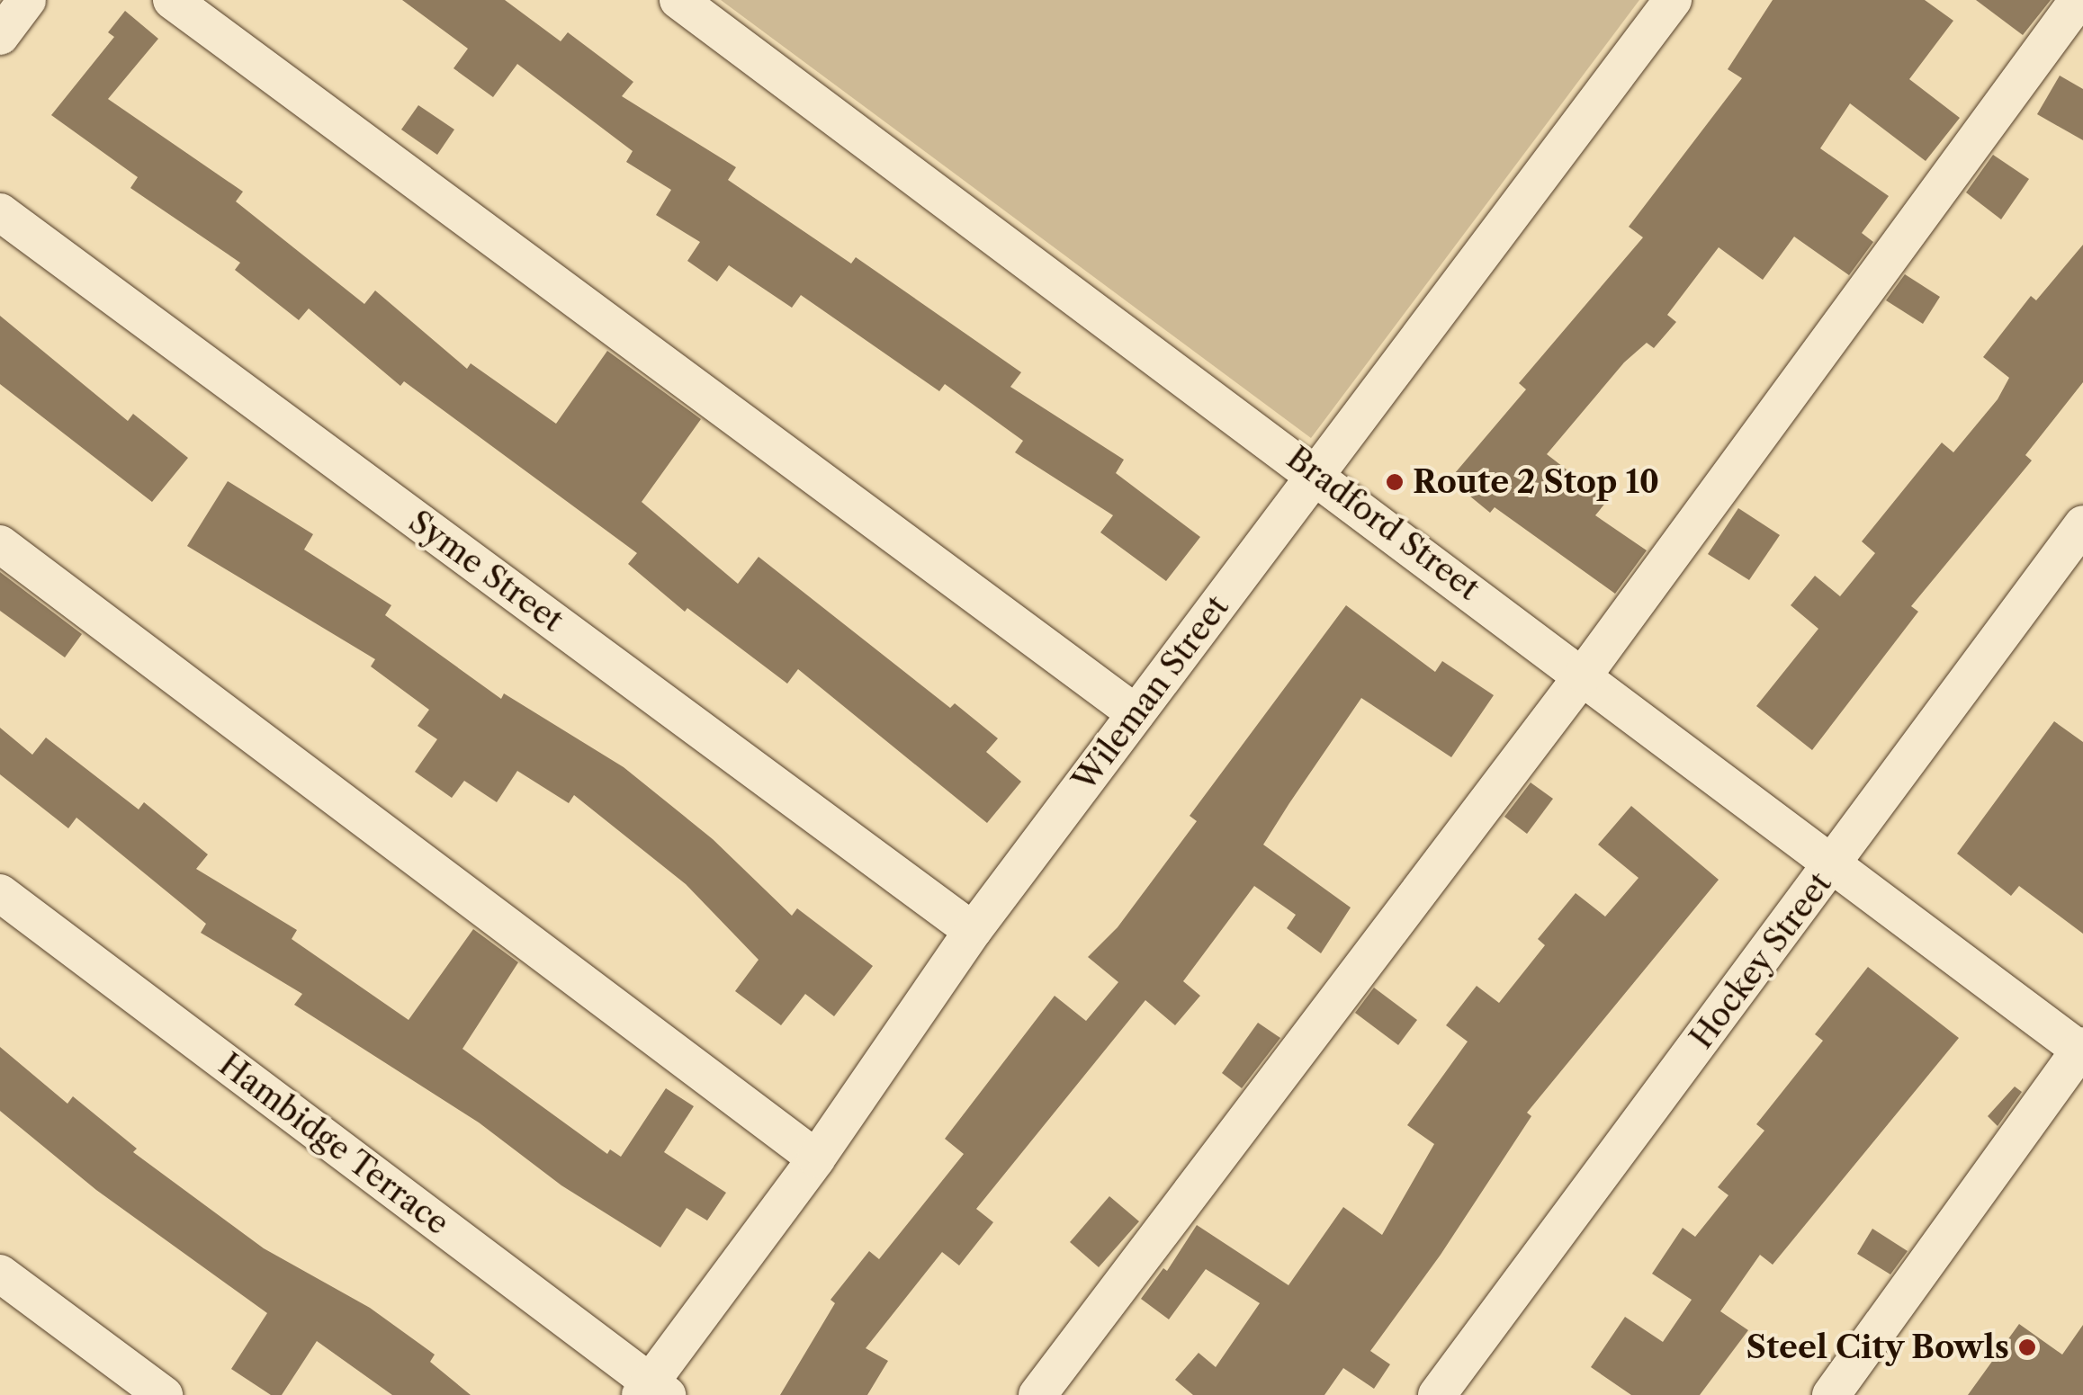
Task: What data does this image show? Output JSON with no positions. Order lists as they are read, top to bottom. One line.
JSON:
{"streets":{"street":["Bradford Street","Syme Street","Wileman Street","Hockey Street","Hambidge Terrace"]},"crossings":[["Bradford Street","Wileman Street"],["Bradford Street","Hockey Street"],["Syme Street","Wileman Street"],["Wileman Street","Hambidge Terrace"]],"places":["Route 2 Stop 10","Steel City Bowls"]}
